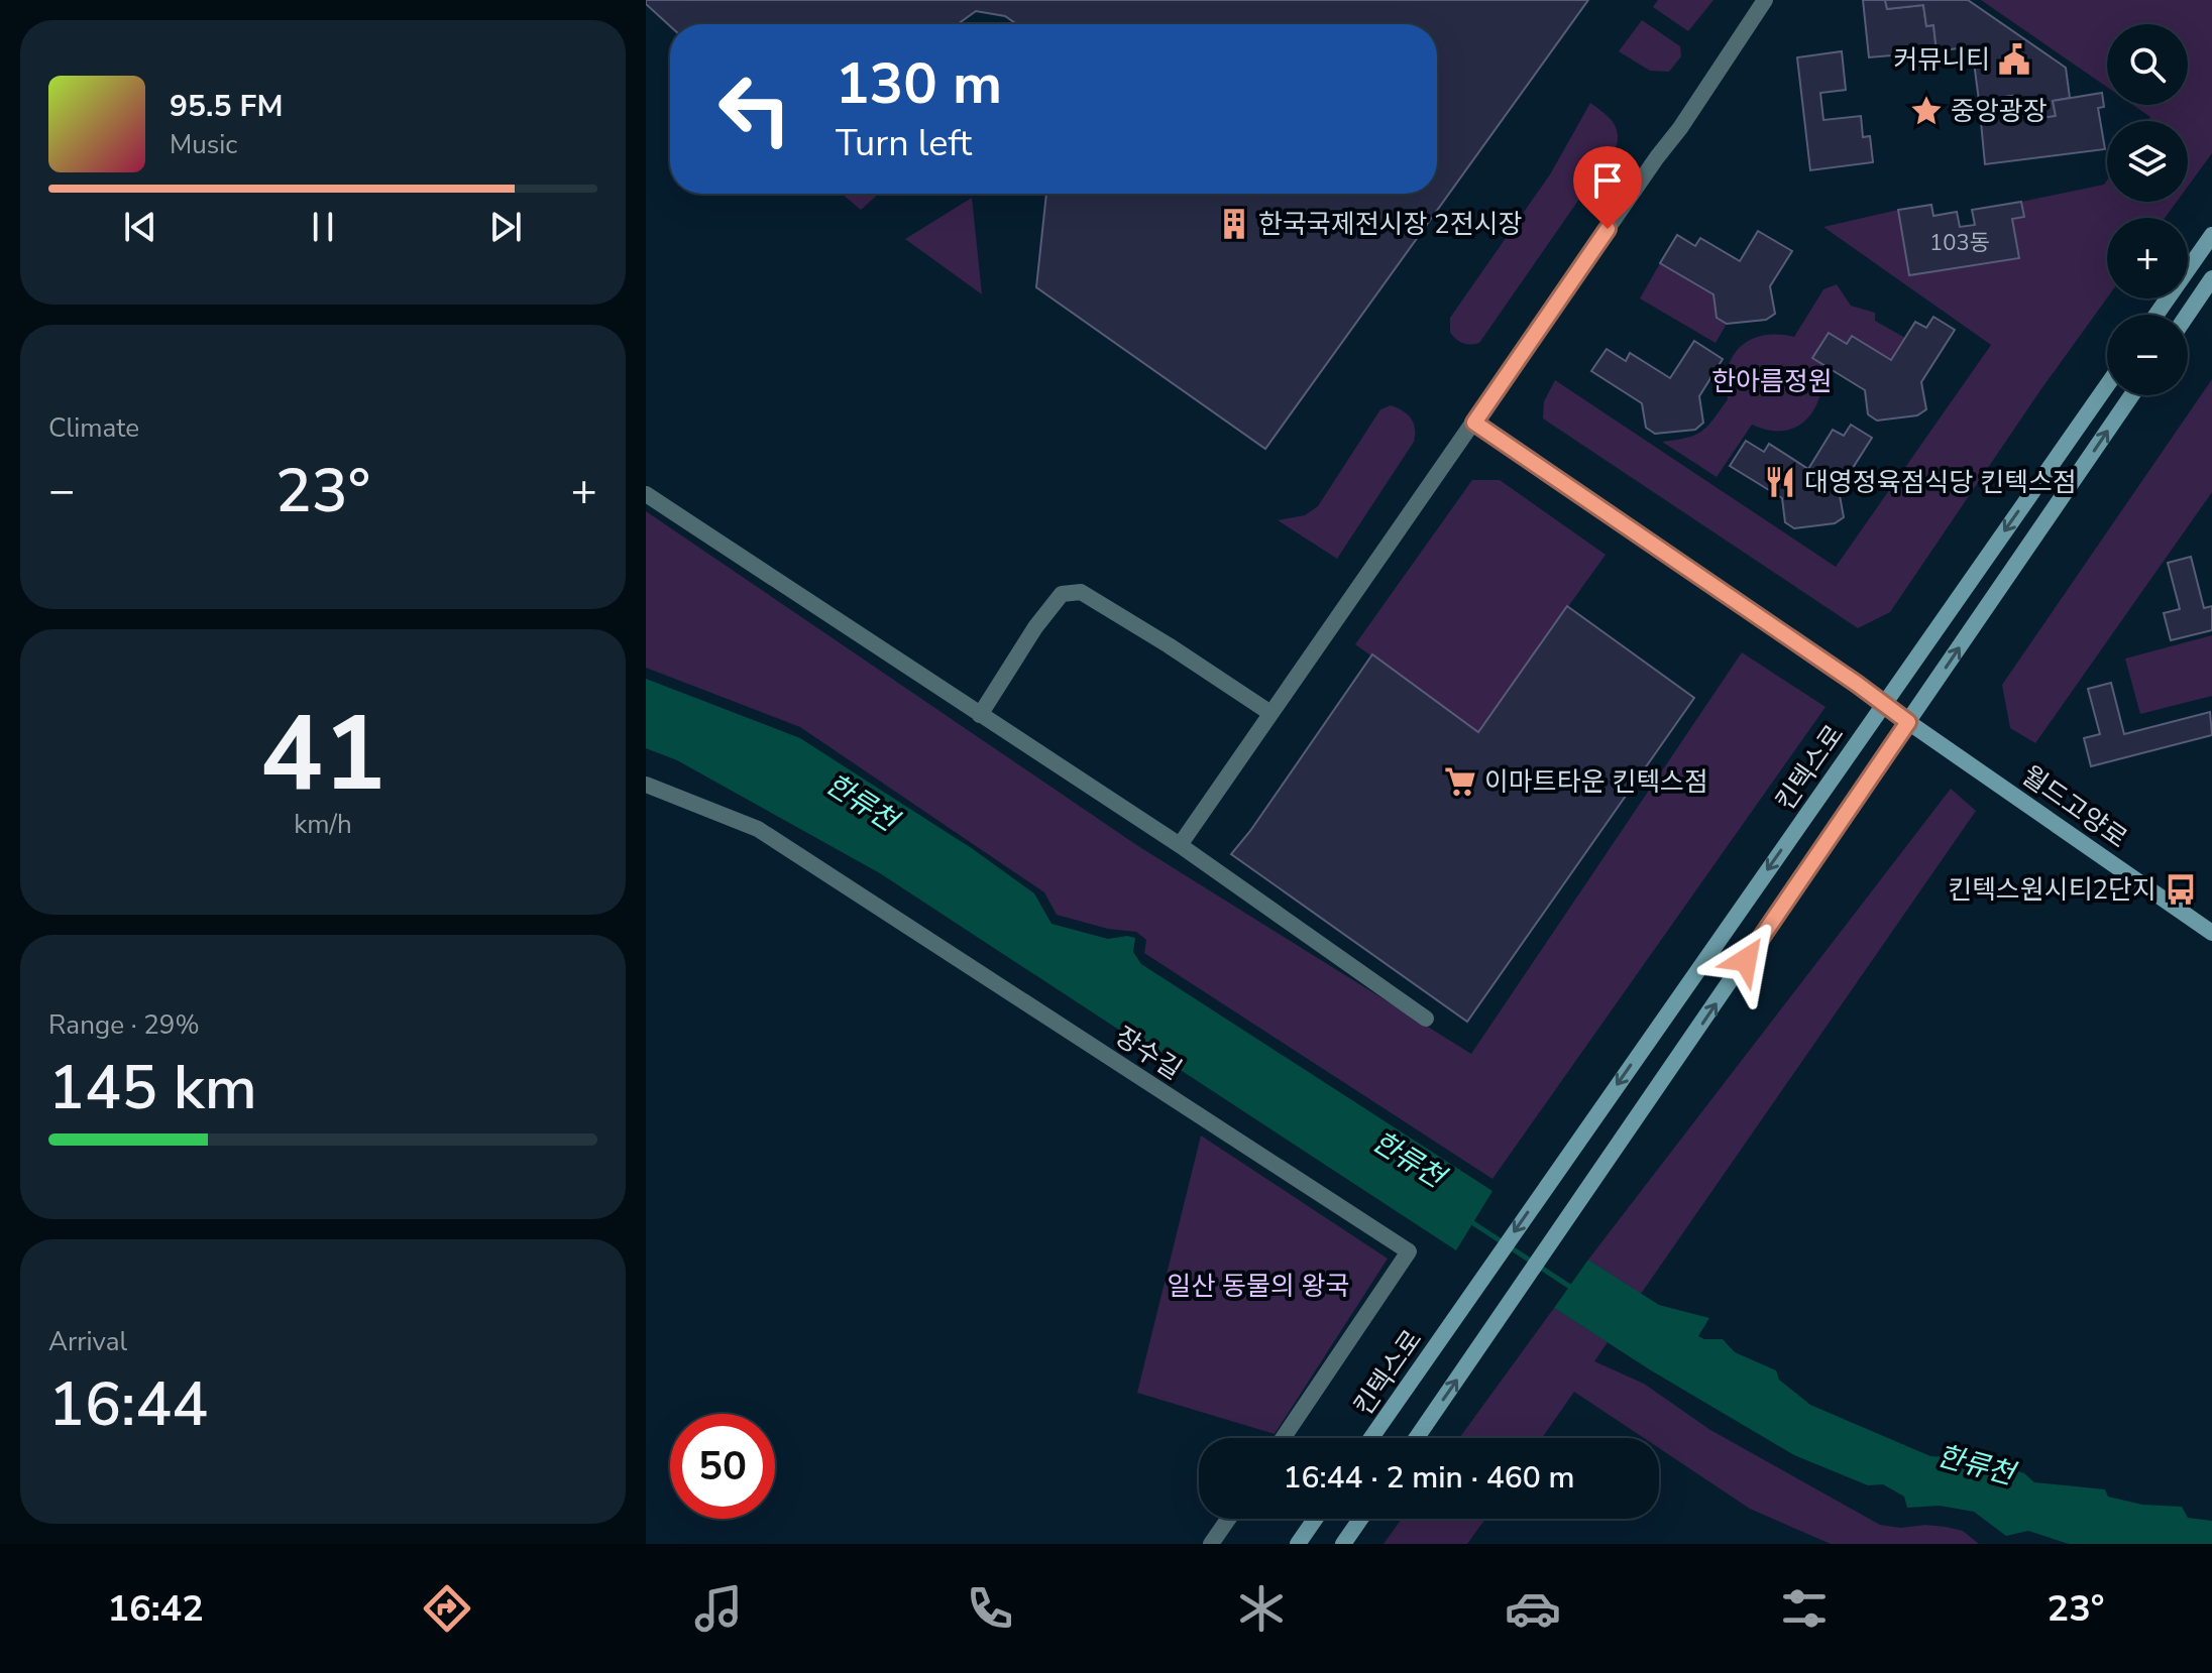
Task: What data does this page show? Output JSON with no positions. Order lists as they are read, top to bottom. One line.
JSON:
{"streets":{"main road":["킨텍스로","월드고양로"],"street":["장수길"]},"water":["한류천"],"parks":["한아름정원","일산 동물의 왕국"],"places":{"public building":["커뮤니티"],"place":["중앙광장"],"building":["한국국제전시장 2전시장"],"restaurant":["대영정육점식당 킨텍스점"],"supermarket":["이마트타운 킨텍스점"],"bus stop":["킨텍스원시티2단지"]},"house_numbers":["103동"],"page":{"map_buttons":["+","−"],"turn":["130 m","Turn left"],"song":["95.5 FM","Music"],"tile":["Climate",["41","km/h"],["Range · 29%","145 km"],["Arrival","16:44"]],"heat":["−","23°","+"],"limit":"50","trip":"16:44 · 2 min · 460 m","tabs":["16:42","23°"]}}
